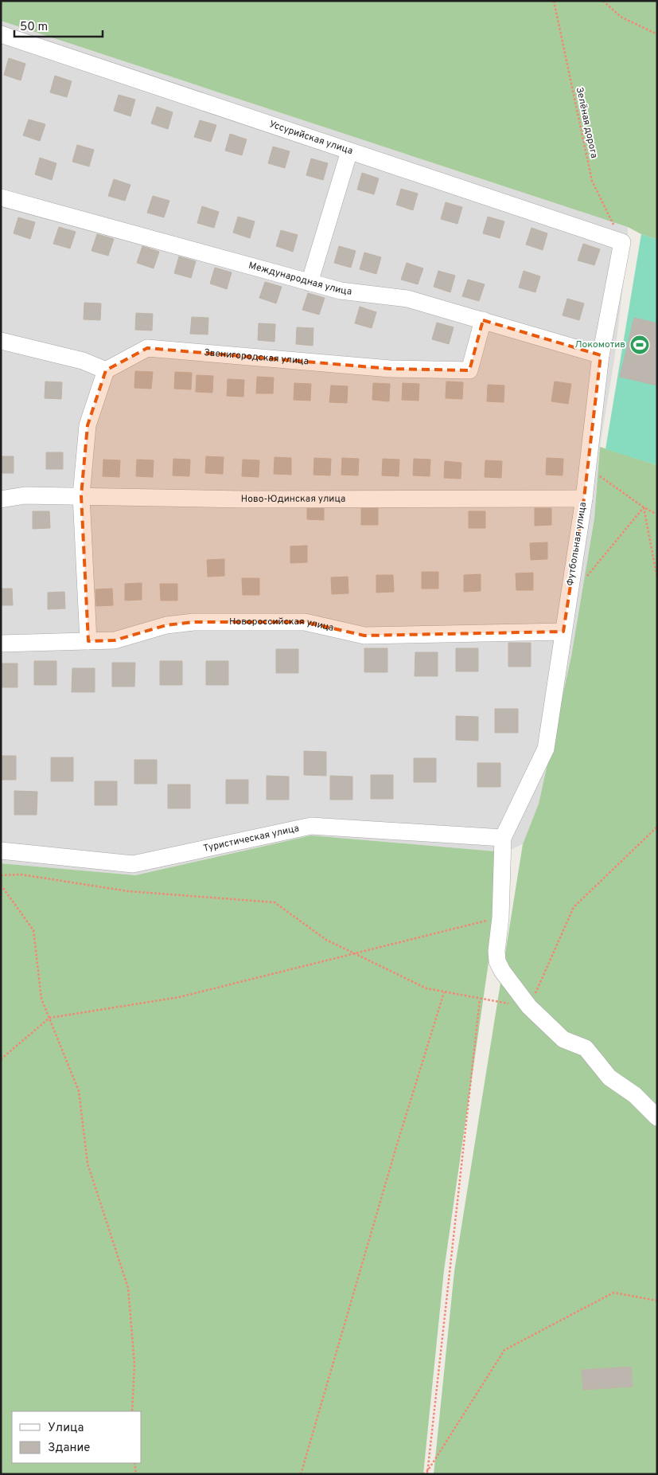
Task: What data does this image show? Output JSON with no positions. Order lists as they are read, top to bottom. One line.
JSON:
{"streets":{"street":["Уссурийская улица","Международная улица","Звенигородская улица","Ново-Юдинская улица","Футбольная улица","Новороссийская улица","Туристическая улица"],"path":["Зелёная дорога"]},"crossings":[["Зелёная дорога","Уссурийская улица"],["Зелёная дорога","Футбольная улица"],["Уссурийская улица","Футбольная улица"],["Международная улица","Звенигородская улица"],["Международная улица","Футбольная улица"],["Ново-Юдинская улица","Футбольная улица"],["Футбольная улица","Новороссийская улица"],["Футбольная улица","Туристическая улица"]],"places":{"sports":["Локомотив"]},"legend":["Улица","Здание"],"scale_bar":"50 m"}
